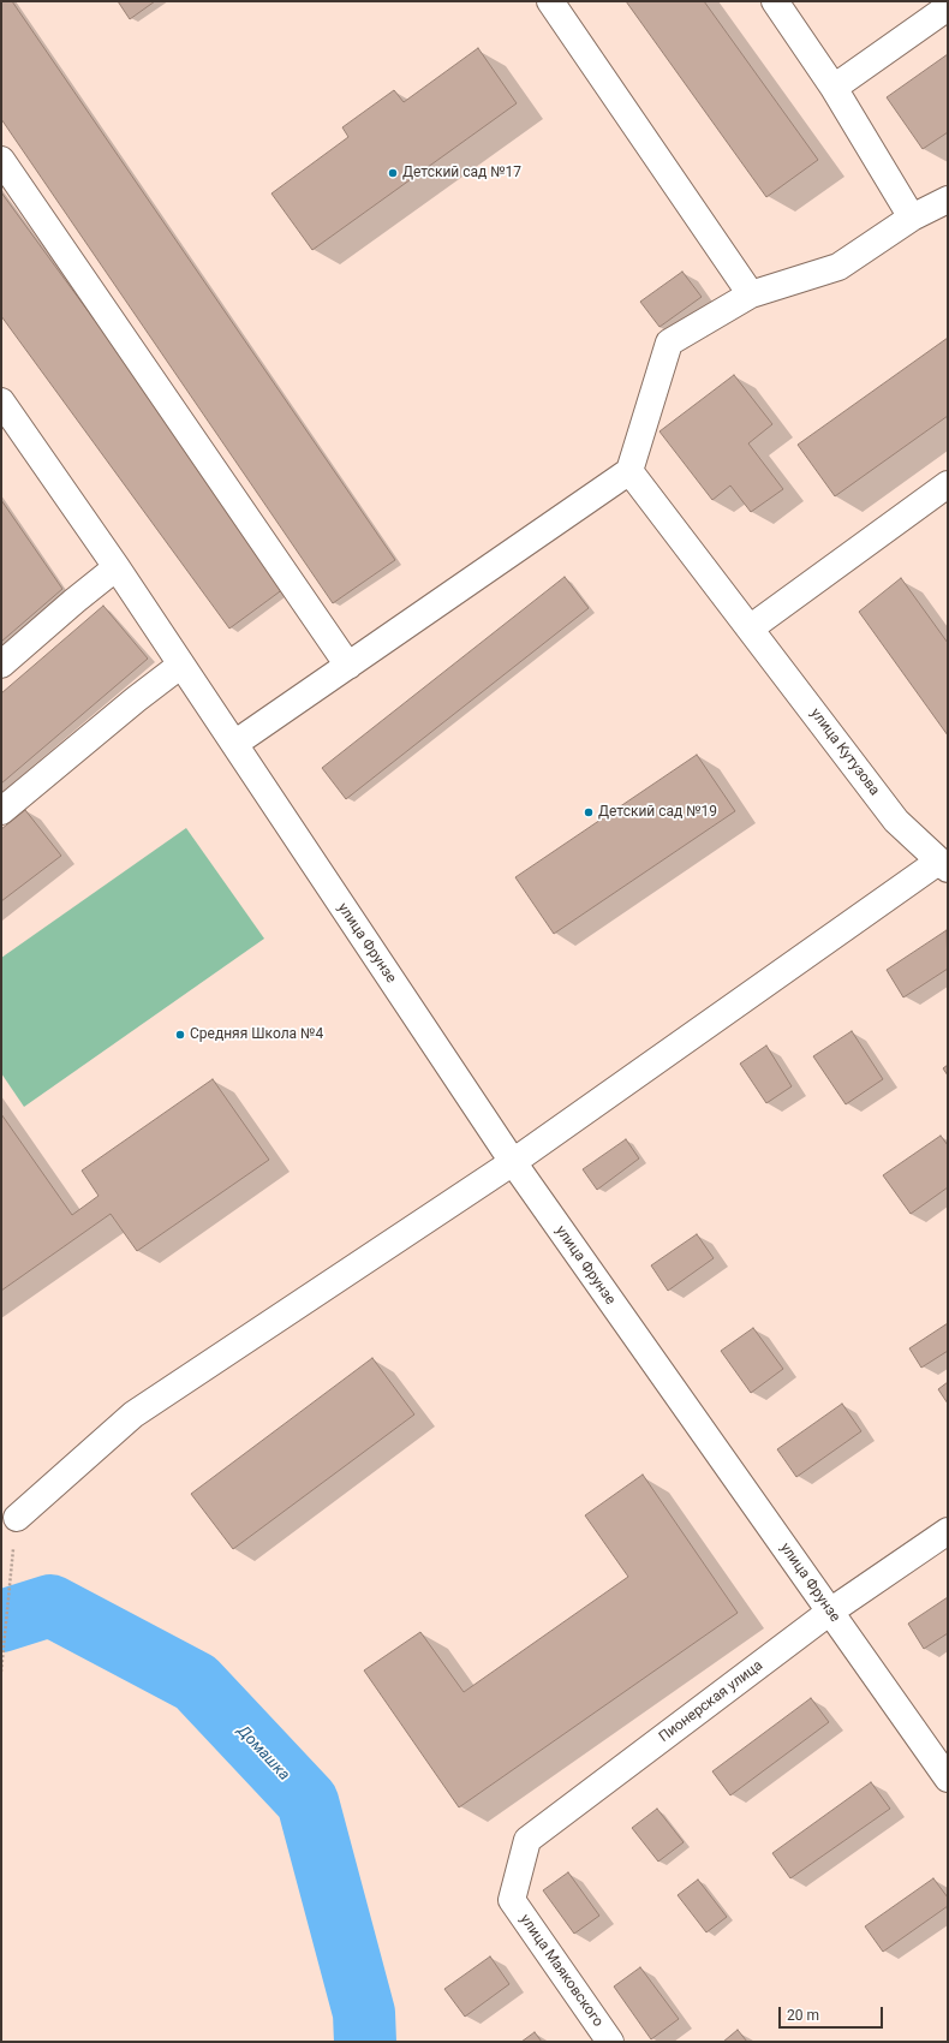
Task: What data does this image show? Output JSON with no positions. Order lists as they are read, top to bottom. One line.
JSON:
{"streets":{"street":["улица Кутузова","улица Фрунзе","Пионерская улица","улица Маяковского"]},"crossings":[["улица Фрунзе","Пионерская улица"],["Пионерская улица","улица Маяковского"]],"water":["Домашка"],"places":["Детский сад №17","Детский сад №19","Средняя Школа №4"],"scale_bar":"20 m"}
